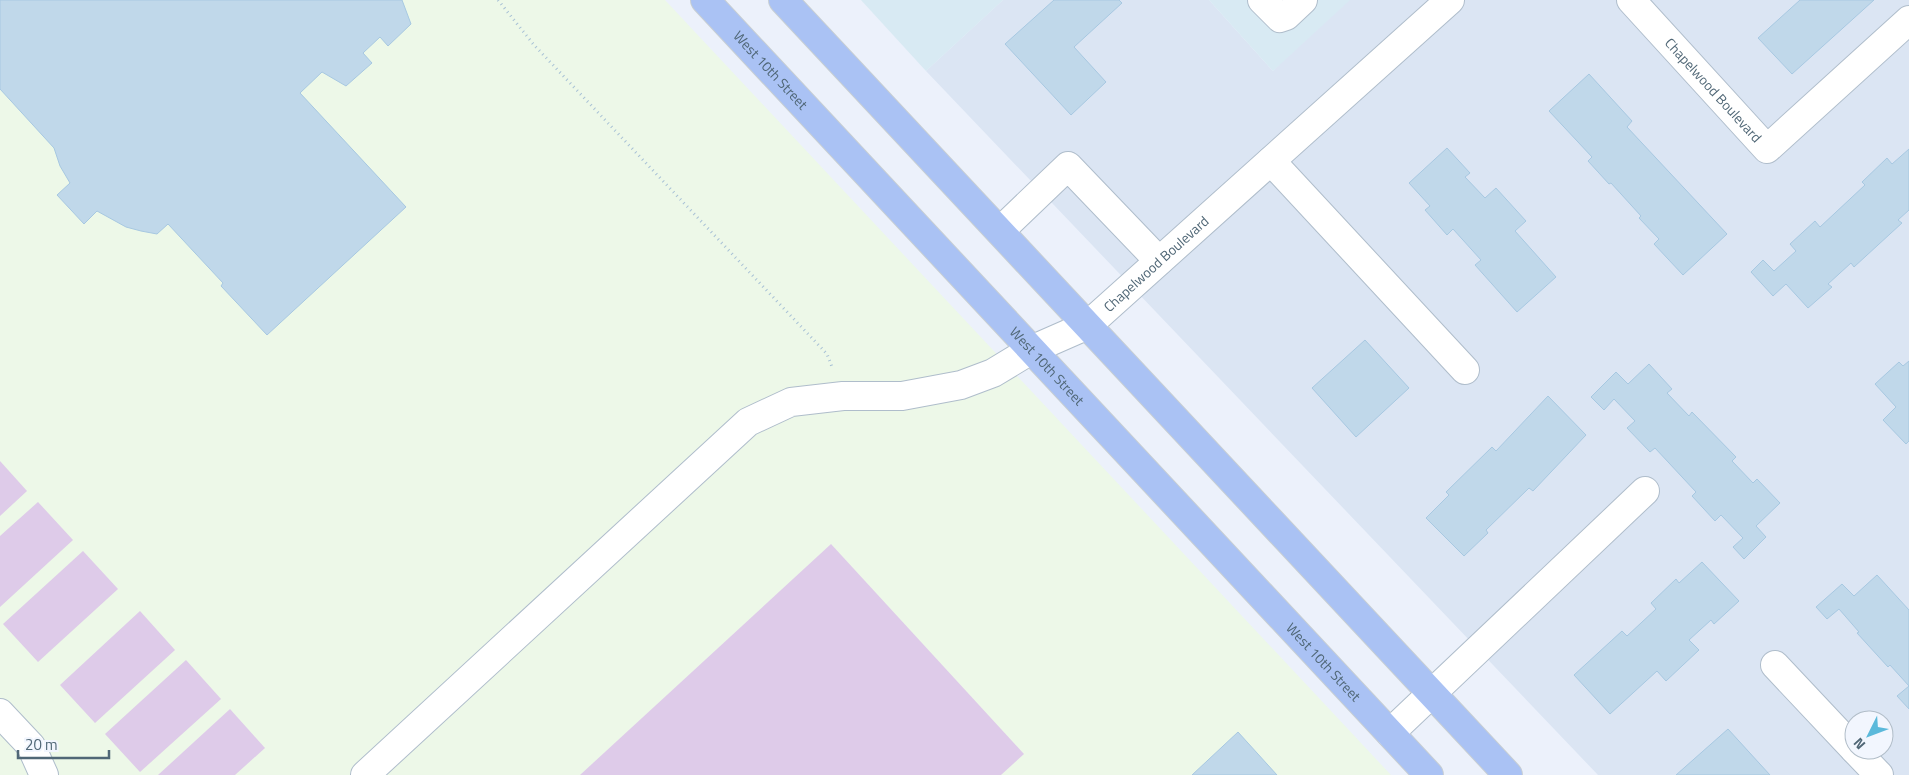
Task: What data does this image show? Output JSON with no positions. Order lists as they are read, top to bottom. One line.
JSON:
{"streets":{"main road":["West 10th Street"],"street":["Chapelwood Boulevard"]},"crossings":[["West 10th Street","Chapelwood Boulevard"]],"scale_bar":"20 m","north":"bottom left"}
